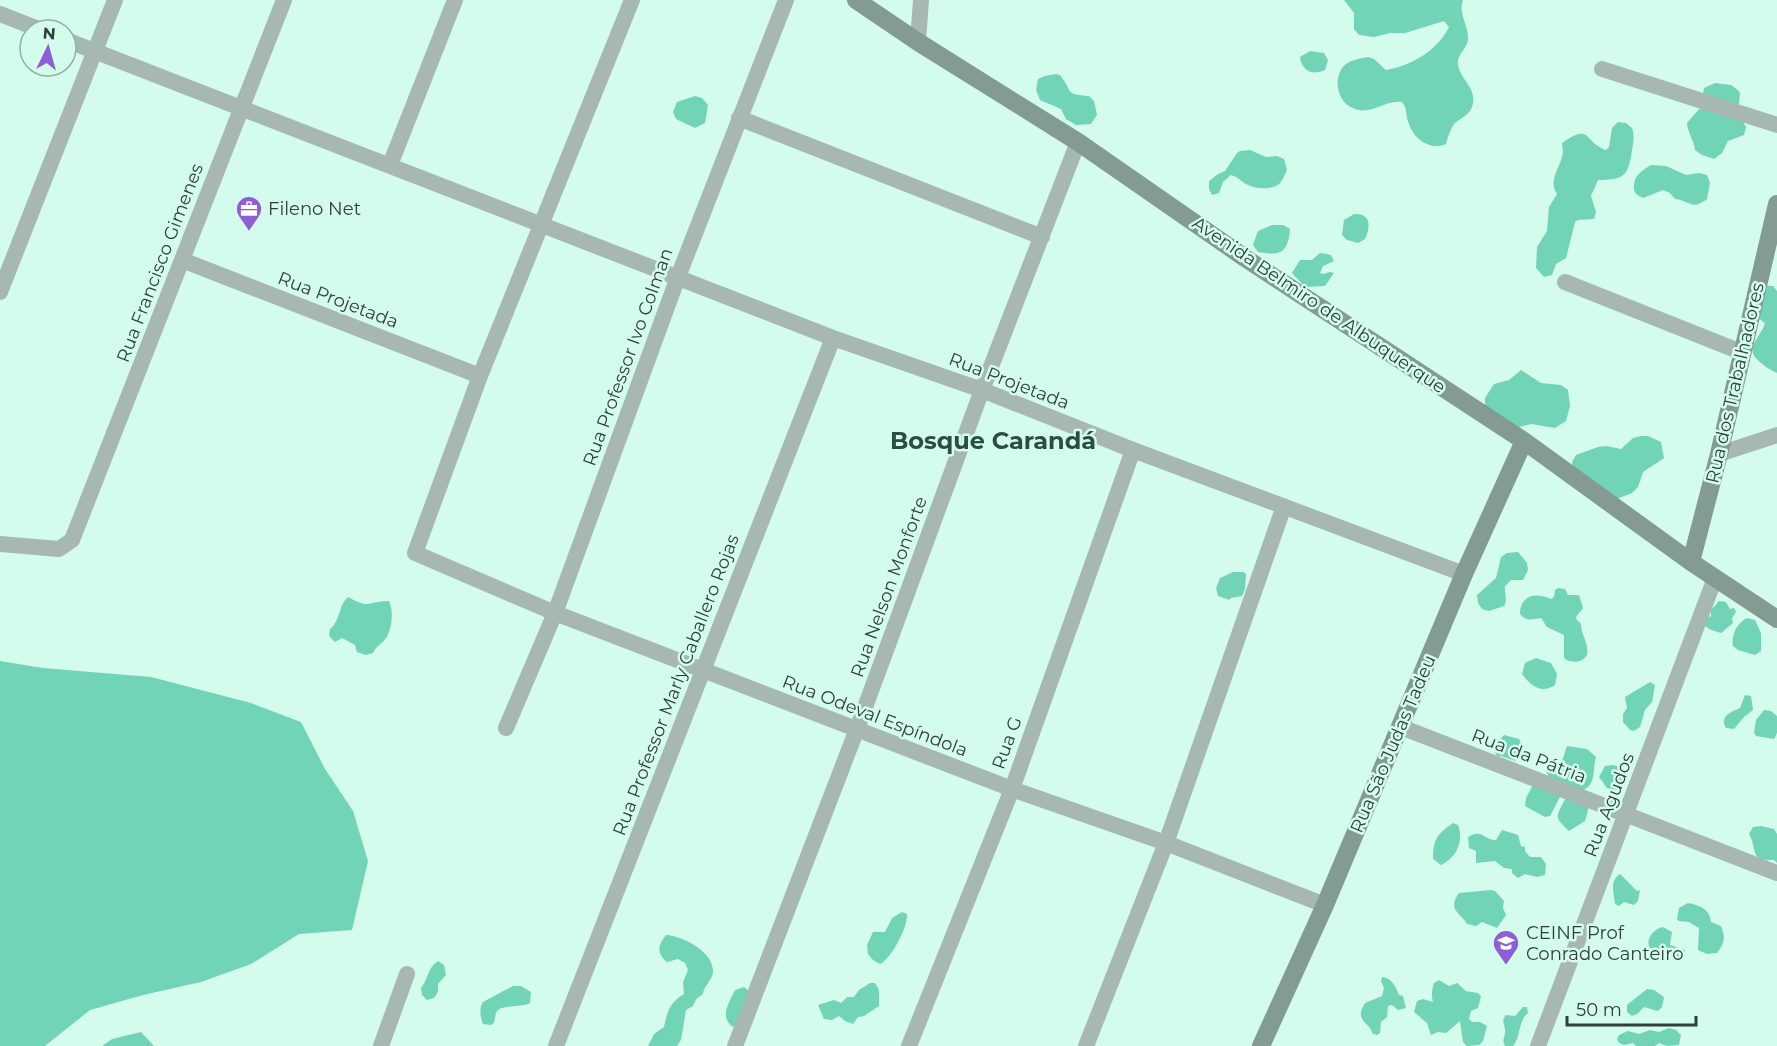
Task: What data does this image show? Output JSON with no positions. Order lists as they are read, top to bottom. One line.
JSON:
{"streets":{"main road":["Avenida Belmiro de Albuquerque","Rua dos Trabalhadores","Rua São Judas Tadeu"],"street":["Rua Francisco Gimenes","Rua Projetada","Rua Professor Ivo Colman","Rua Nelson Monforte","Rua Professor Marly Caballero Rojas","Rua Odeval Espíndola","Rua G","Rua da Pátria","Rua Agudos"]},"crossings":[["Rua Francisco Gimenes","Rua Projetada"],["Rua Projetada","Rua Professor Ivo Colman"],["Rua Projetada","Rua Nelson Monforte"],["Rua Projetada","Rua Professor Marly Caballero Rojas"],["Rua Projetada","Rua Odeval Espíndola"],["Rua Projetada","Rua G"],["Rua Projetada","Rua São Judas Tadeu"],["Avenida Belmiro de Albuquerque","Rua dos Trabalhadores"],["Avenida Belmiro de Albuquerque","Rua Nelson Monforte"],["Avenida Belmiro de Albuquerque","Rua São Judas Tadeu"],["Avenida Belmiro de Albuquerque","Rua Agudos"],["Rua Professor Ivo Colman","Rua Odeval Espíndola"],["Rua Nelson Monforte","Rua Odeval Espíndola"],["Rua Professor Marly Caballero Rojas","Rua Odeval Espíndola"],["Rua Odeval Espíndola","Rua G"],["Rua Odeval Espíndola","Rua São Judas Tadeu"],["Rua São Judas Tadeu","Rua da Pátria"],["Rua da Pátria","Rua Agudos"]],"districts":["Bosque Carandá"],"places":{"office":["Fileno Net"],"school or university":["CEINF Prof Conrado Canteiro"]},"scale_bar":"50 m","north":"top"}
